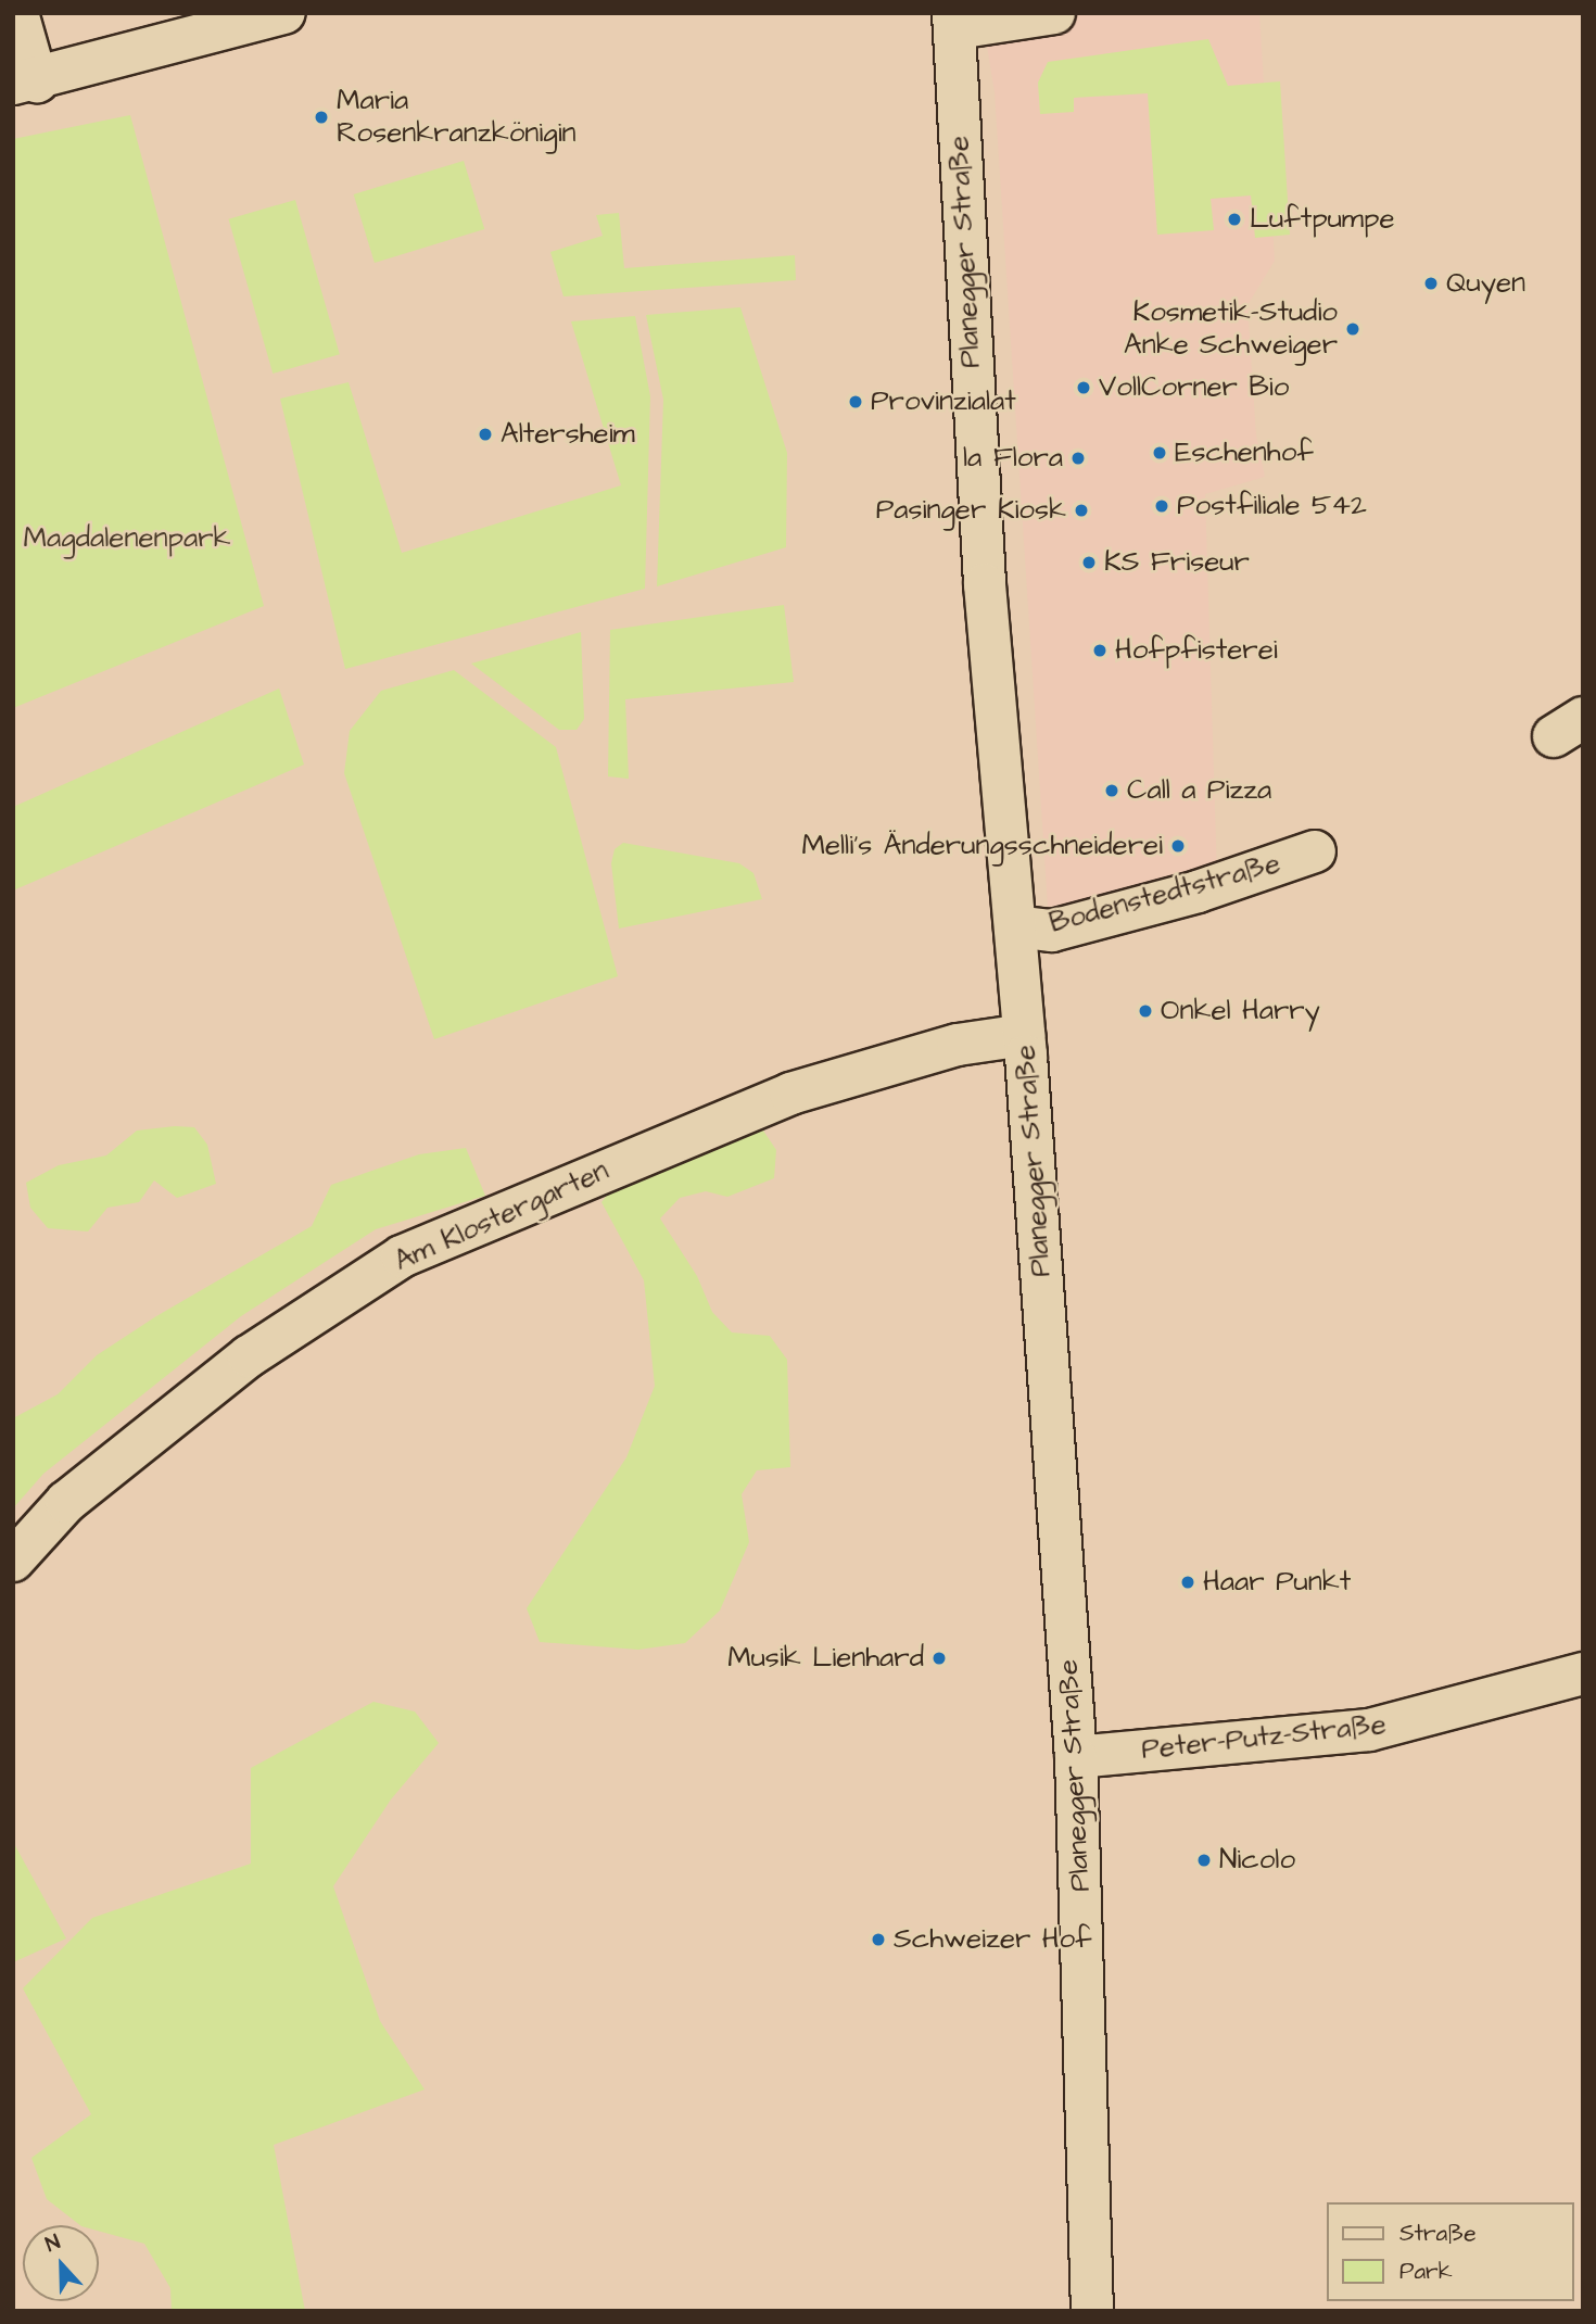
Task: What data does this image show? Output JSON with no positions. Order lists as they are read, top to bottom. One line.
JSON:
{"streets":{"street":["Planegger Straße","Bodenstedtstraße","Am Klostergarten","Peter-Putz-Straße"]},"crossings":[["Planegger Straße","Bodenstedtstraße"],["Planegger Straße","Am Klostergarten"],["Planegger Straße","Peter-Putz-Straße"]],"parks":["Magdalenenpark"],"places":["Maria Rosenkranzkönigin","Luftpumpe","Quyen","Kosmetik-Studio Anke Schweiger","VollCorner Bio","Provinzialat","Altersheim","Eschenhof","la Flora","Postfiliale 542","Pasinger Kiosk","KS Friseur","Hofpfisterei","Call a Pizza","Melli's Änderungsschneiderei","Onkel Harry","Haar Punkt","Musik Lienhard","Nicolo","Schweizer Hof"],"legend":["Straße","Park"],"north":"top"}
